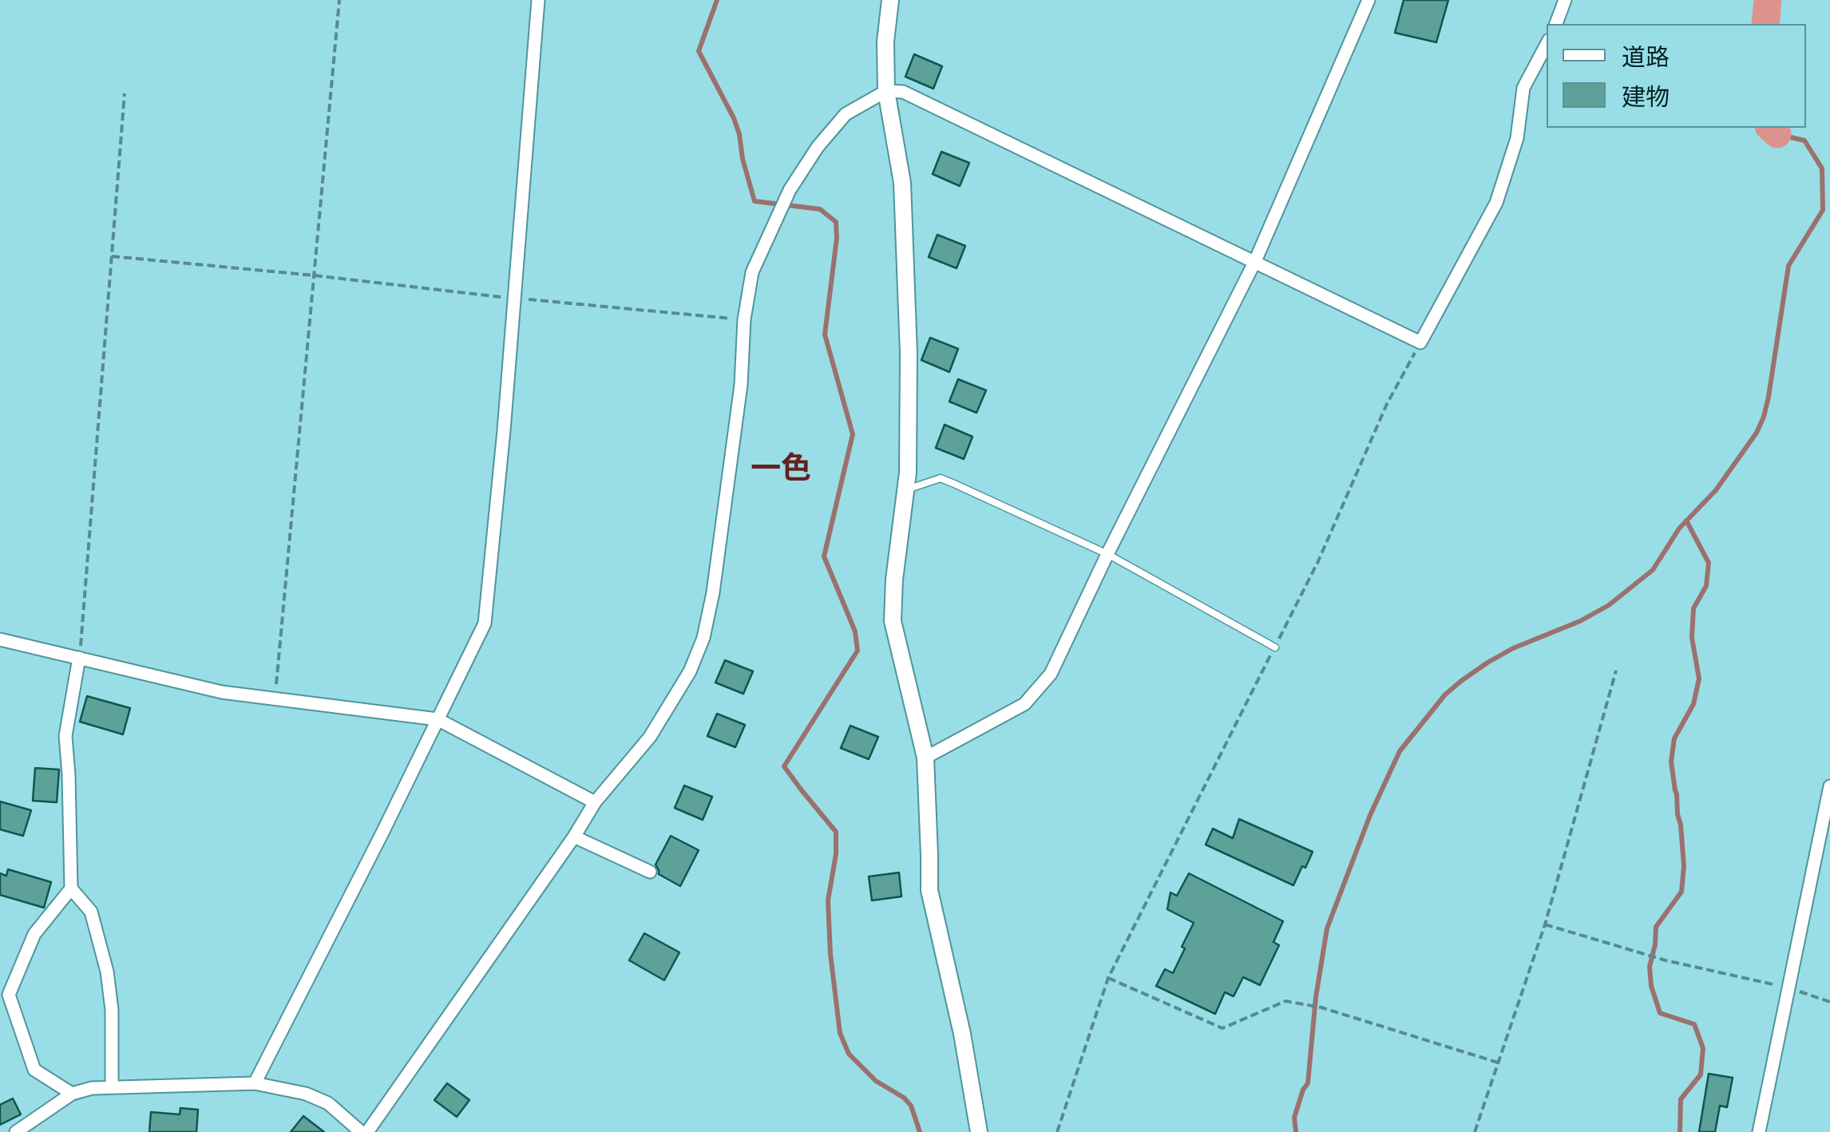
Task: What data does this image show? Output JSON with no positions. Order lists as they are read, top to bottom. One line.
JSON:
{"districts":["一色"],"legend":["道路","建物"]}
